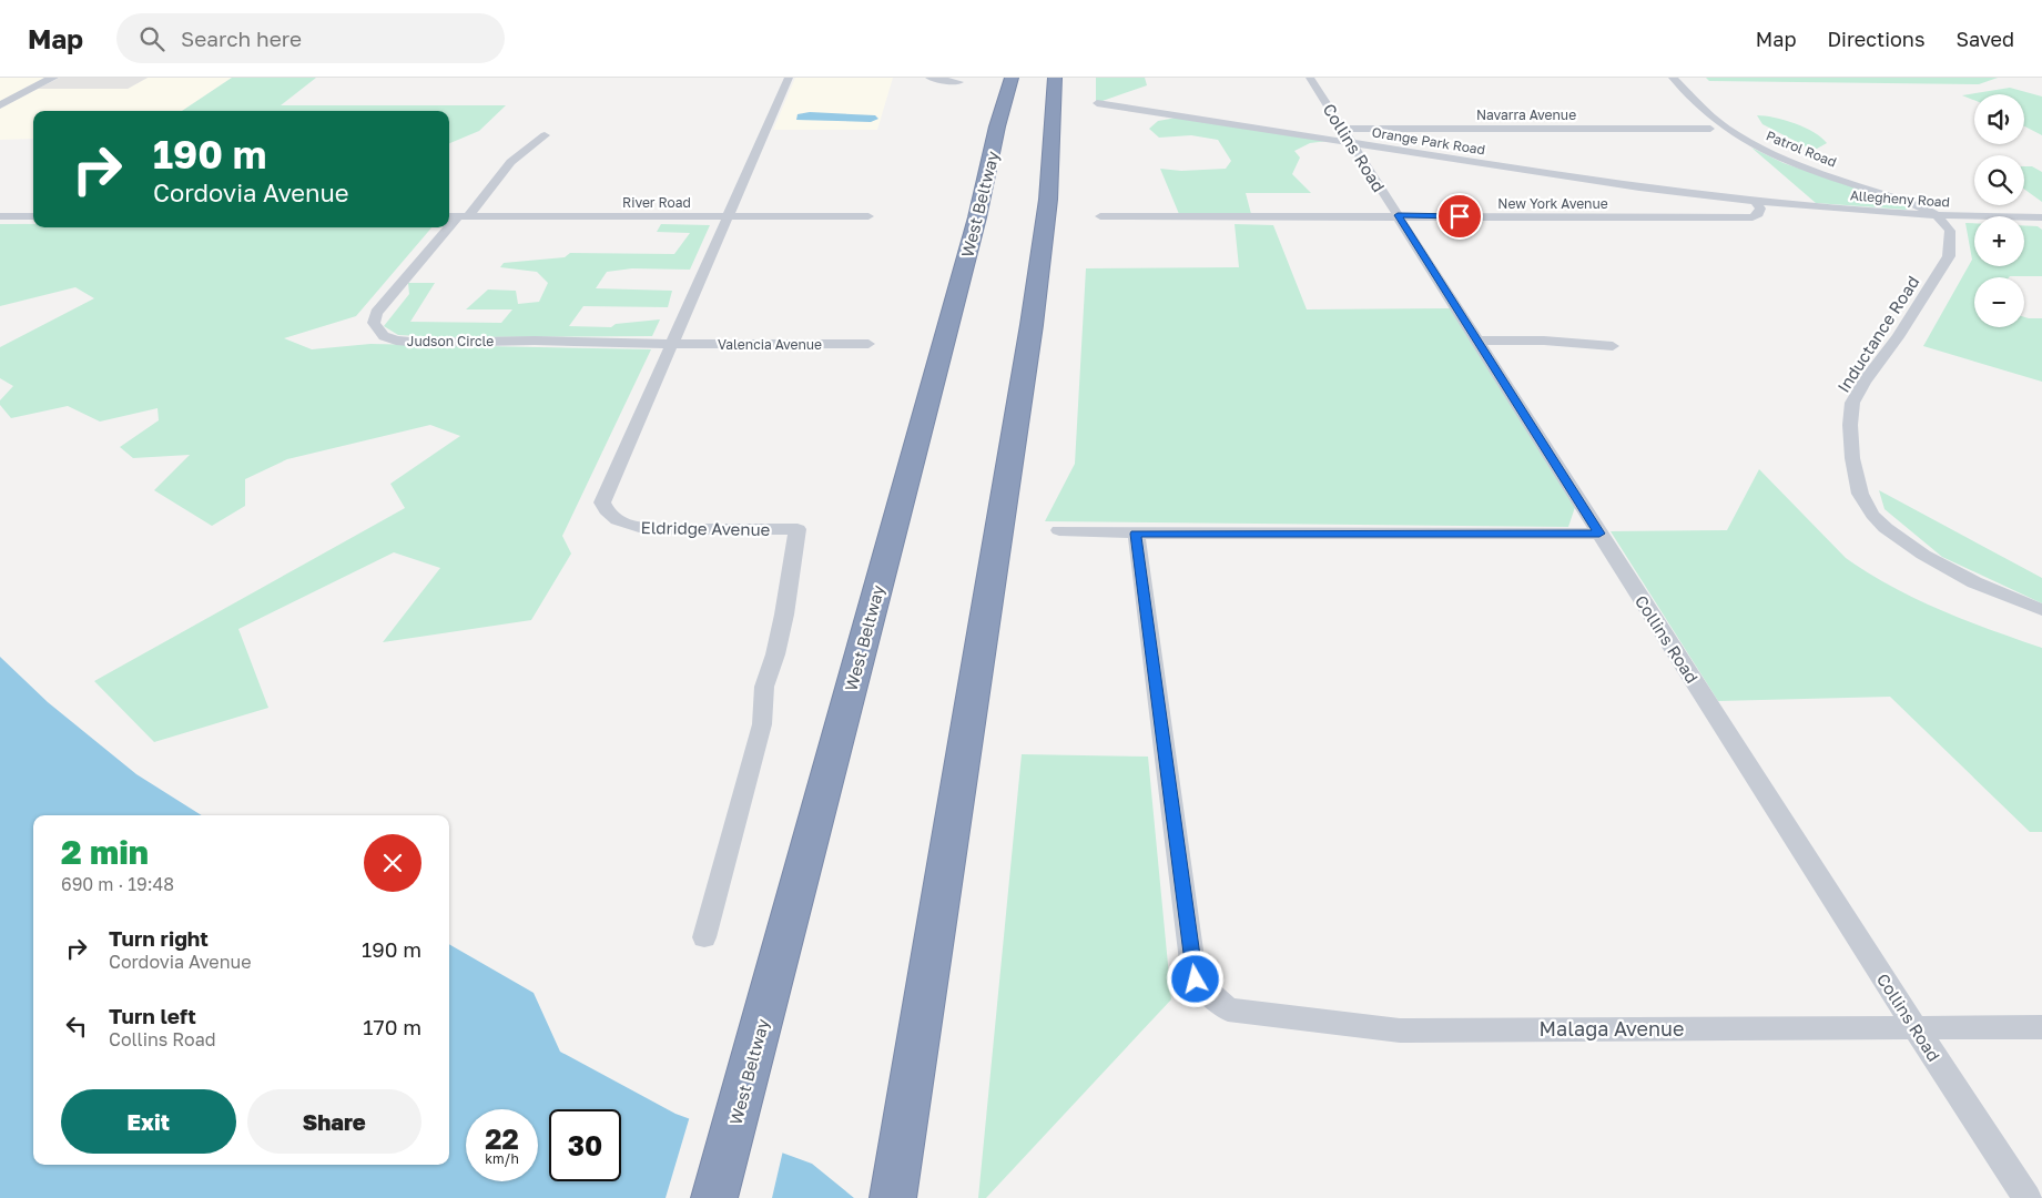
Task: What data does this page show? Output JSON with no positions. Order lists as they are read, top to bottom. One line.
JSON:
{"streets":{"highway":["West Beltway"],"street":["Navarra Avenue","Orange Park Road","Collins Road","Patrol Road","Allegheny Road","River Road","New York Avenue","Inductance Road","Judson Circle","Valencia Avenue","Eldridge Avenue","Malaga Avenue"]},"crossings":[["Navarra Avenue","Orange Park Road"],["Navarra Avenue","Collins Road"],["Orange Park Road","Collins Road"],["Orange Park Road","Allegheny Road"],["Orange Park Road","New York Avenue"],["Collins Road","New York Avenue"],["Collins Road","Malaga Avenue"],["Patrol Road","Allegheny Road"],["Patrol Road","Inductance Road"],["Allegheny Road","New York Avenue"],["Allegheny Road","Inductance Road"],["River Road","Judson Circle"],["River Road","Eldridge Avenue"],["Judson Circle","Valencia Avenue"],["Judson Circle","Eldridge Avenue"],["Valencia Avenue","Eldridge Avenue"]],"page":{"header":"Map","search":"Search here","nav":["Map","Directions","Saved"],"map_buttons":["+","−"],"turn":["190 m","Cordovia Avenue"],"heading":["2 min","690 m · 19:48"],"list":[{"name":"Turn right","note":"Cordovia Avenue","value":"190 m"},{"name":"Turn left","note":"Collins Road","value":"170 m"}],"buttons":["Exit","Share"],"speed":"22 km/h","limit":"30"}}
